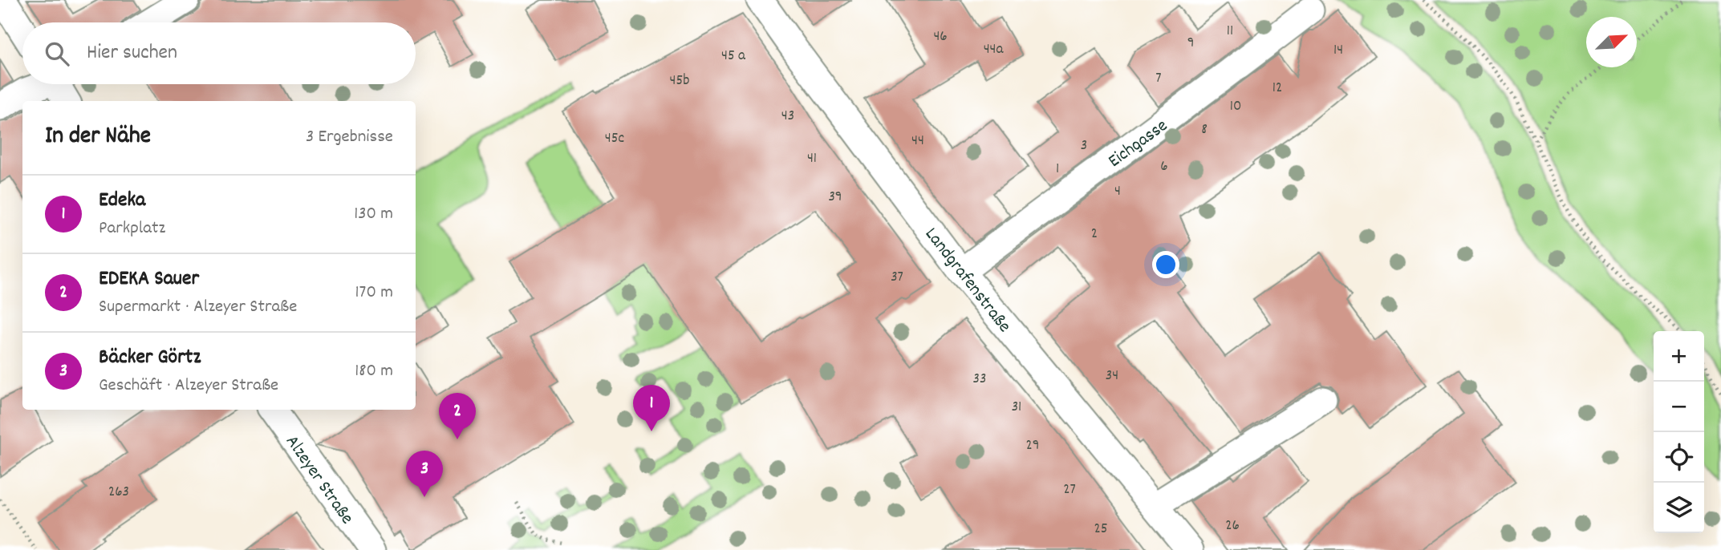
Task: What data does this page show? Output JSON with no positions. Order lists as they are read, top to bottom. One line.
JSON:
{"streets":{"street":["Eichgasse","Landgrafenstraße","Alzeyer Straße"]},"crossings":[["Eichgasse","Landgrafenstraße"]],"house_numbers":["11","46","9","44a","14","45 a","7","45b","12","10","43","8","45c","44","3","41","6","1","4","39","2","37","34","33","31","29","27","263","26","25"],"north":"top right","page":{"search":"Hier suchen","heading":["In der Nähe","3 Ergebnisse"],"list":[{"mark":"1","name":"Edeka","note":"Parkplatz","value":"130 m"},{"mark":"2","name":"EDEKA Sauer","note":"Supermarkt · Alzeyer Straße","value":"170 m"},{"mark":"3","name":"Bäcker Görtz","note":"Geschäft · Alzeyer Straße","value":"180 m"}],"map_buttons":["+","−"],"pins":["1","2","3"]}}
